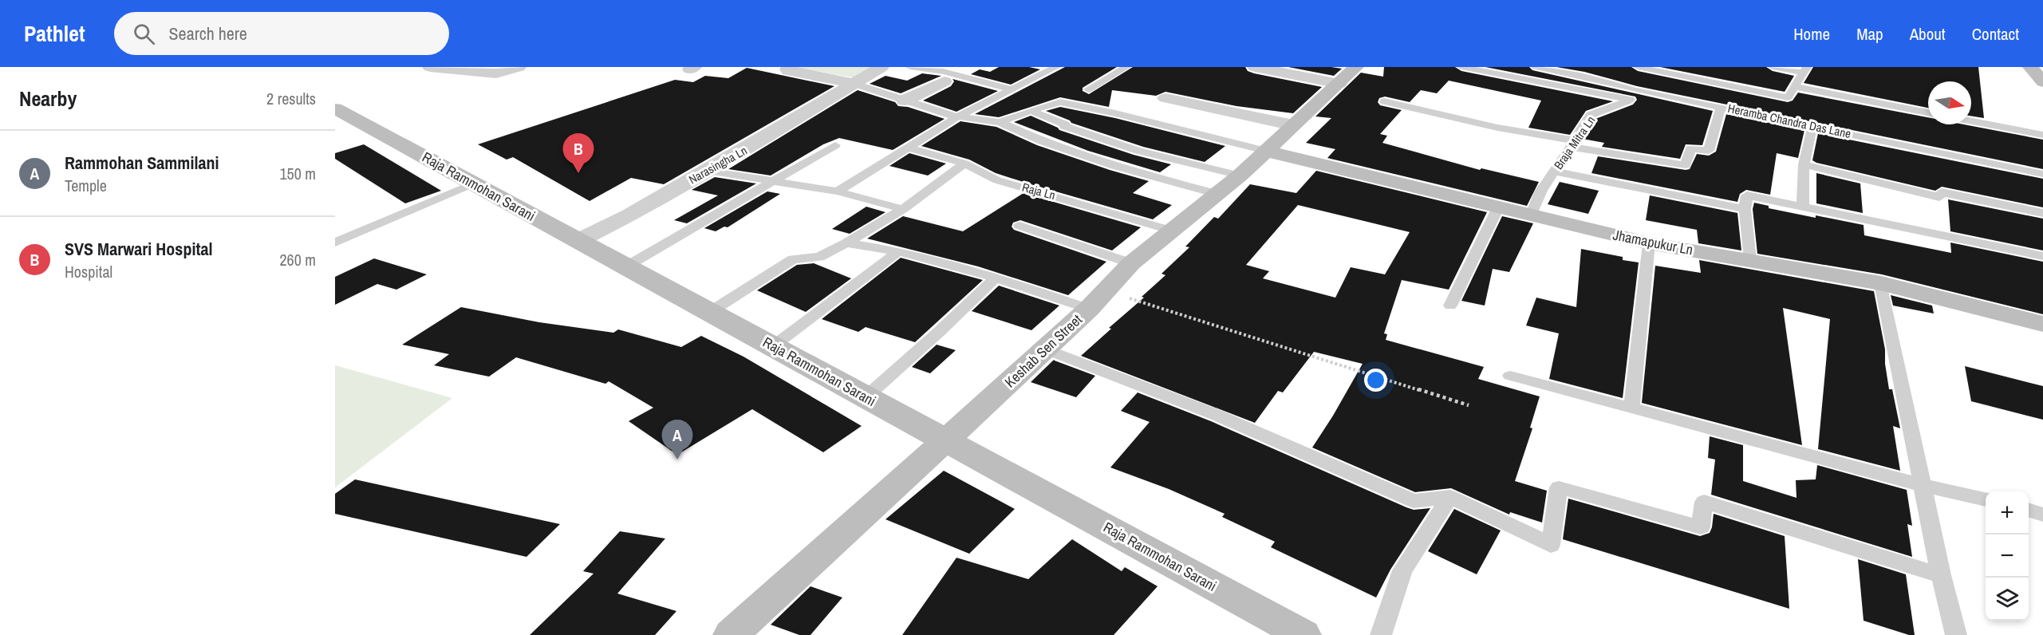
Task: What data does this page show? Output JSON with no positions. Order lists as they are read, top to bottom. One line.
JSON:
{"streets":{"main road":["Raja Rammohan Sarani","Jhamapukur Ln","Keshab Sen Street"],"street":["Narasingha Ln"],"lane":["Heramba Chandra Das Lane","Braja Mitra Ln","Raja Ln"]},"crossings":[["Heramba Chandra Das Lane","Braja Mitra Ln"],["Braja Mitra Ln","Jhamapukur Ln"],["Narasingha Ln","Raja Rammohan Sarani"],["Raja Rammohan Sarani","Keshab Sen Street"],["Raja Ln","Keshab Sen Street"],["Jhamapukur Ln","Keshab Sen Street"]],"north":"right","page":{"header":"Pathlet","search":"Search here","nav":["Home","Map","About","Contact"],"heading":["Nearby","2 results"],"list":[{"mark":"A","name":"Rammohan Sammilani","note":"Temple","value":"150 m"},{"mark":"B","name":"SVS Marwari Hospital","note":"Hospital","value":"260 m"}],"pins":["B","A"],"map_buttons":["+","−"]}}
